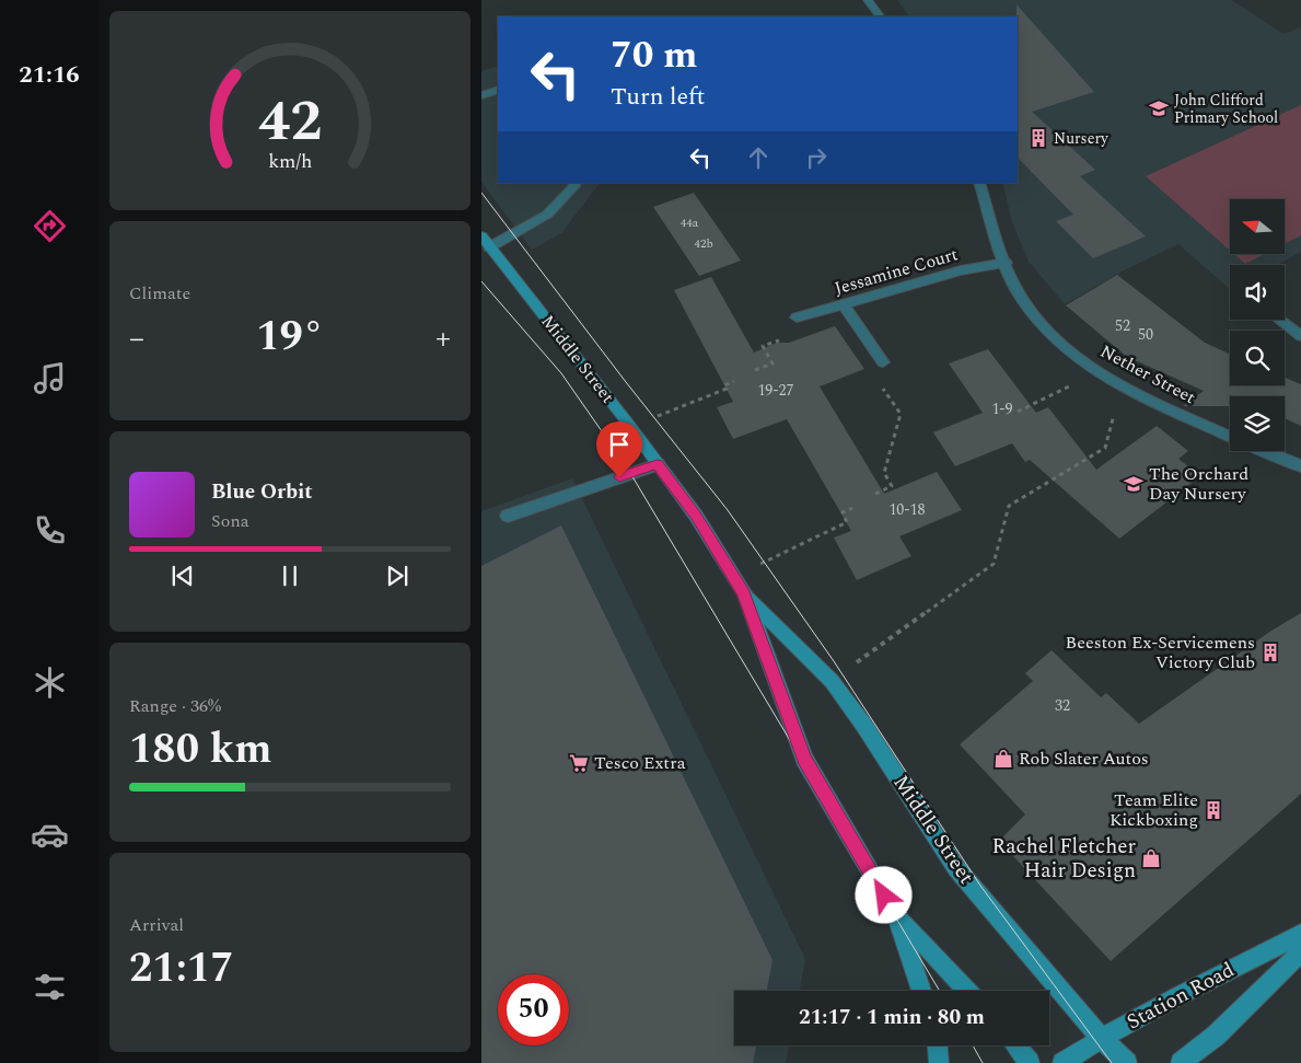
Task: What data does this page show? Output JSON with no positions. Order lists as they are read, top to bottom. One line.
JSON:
{"streets":{"main road":["Middle Street","Station Road"],"street":["Jessamine Court","Nether Street"]},"crossings":[["Jessamine Court","Nether Street"],["Middle Street","Station Road"]],"places":{"school or university":["John Clifford Primary School","The Orchard Day Nursery"],"building":["Nursery","Beeston Ex-Servicemens Victory Club","Team Elite Kickboxing"],"shop":["Rob Slater Autos","Rachel Fletcher Hair Design"],"supermarket":["Tesco Extra"]},"house_numbers":["44a","42b","52","50","19-27","1-9","10-18","32"],"north":"left","page":{"tabs":"21:16","turn":["70 m","Turn left"],"tile":["Climate",["Range · 36%","180 km"],["Arrival","21:17"]],"heat":["−","19°","+"],"song":["Blue Orbit","Sona"],"limit":"50","trip":"21:17 · 1 min · 80 m","gauge":["42","km/h"]}}
